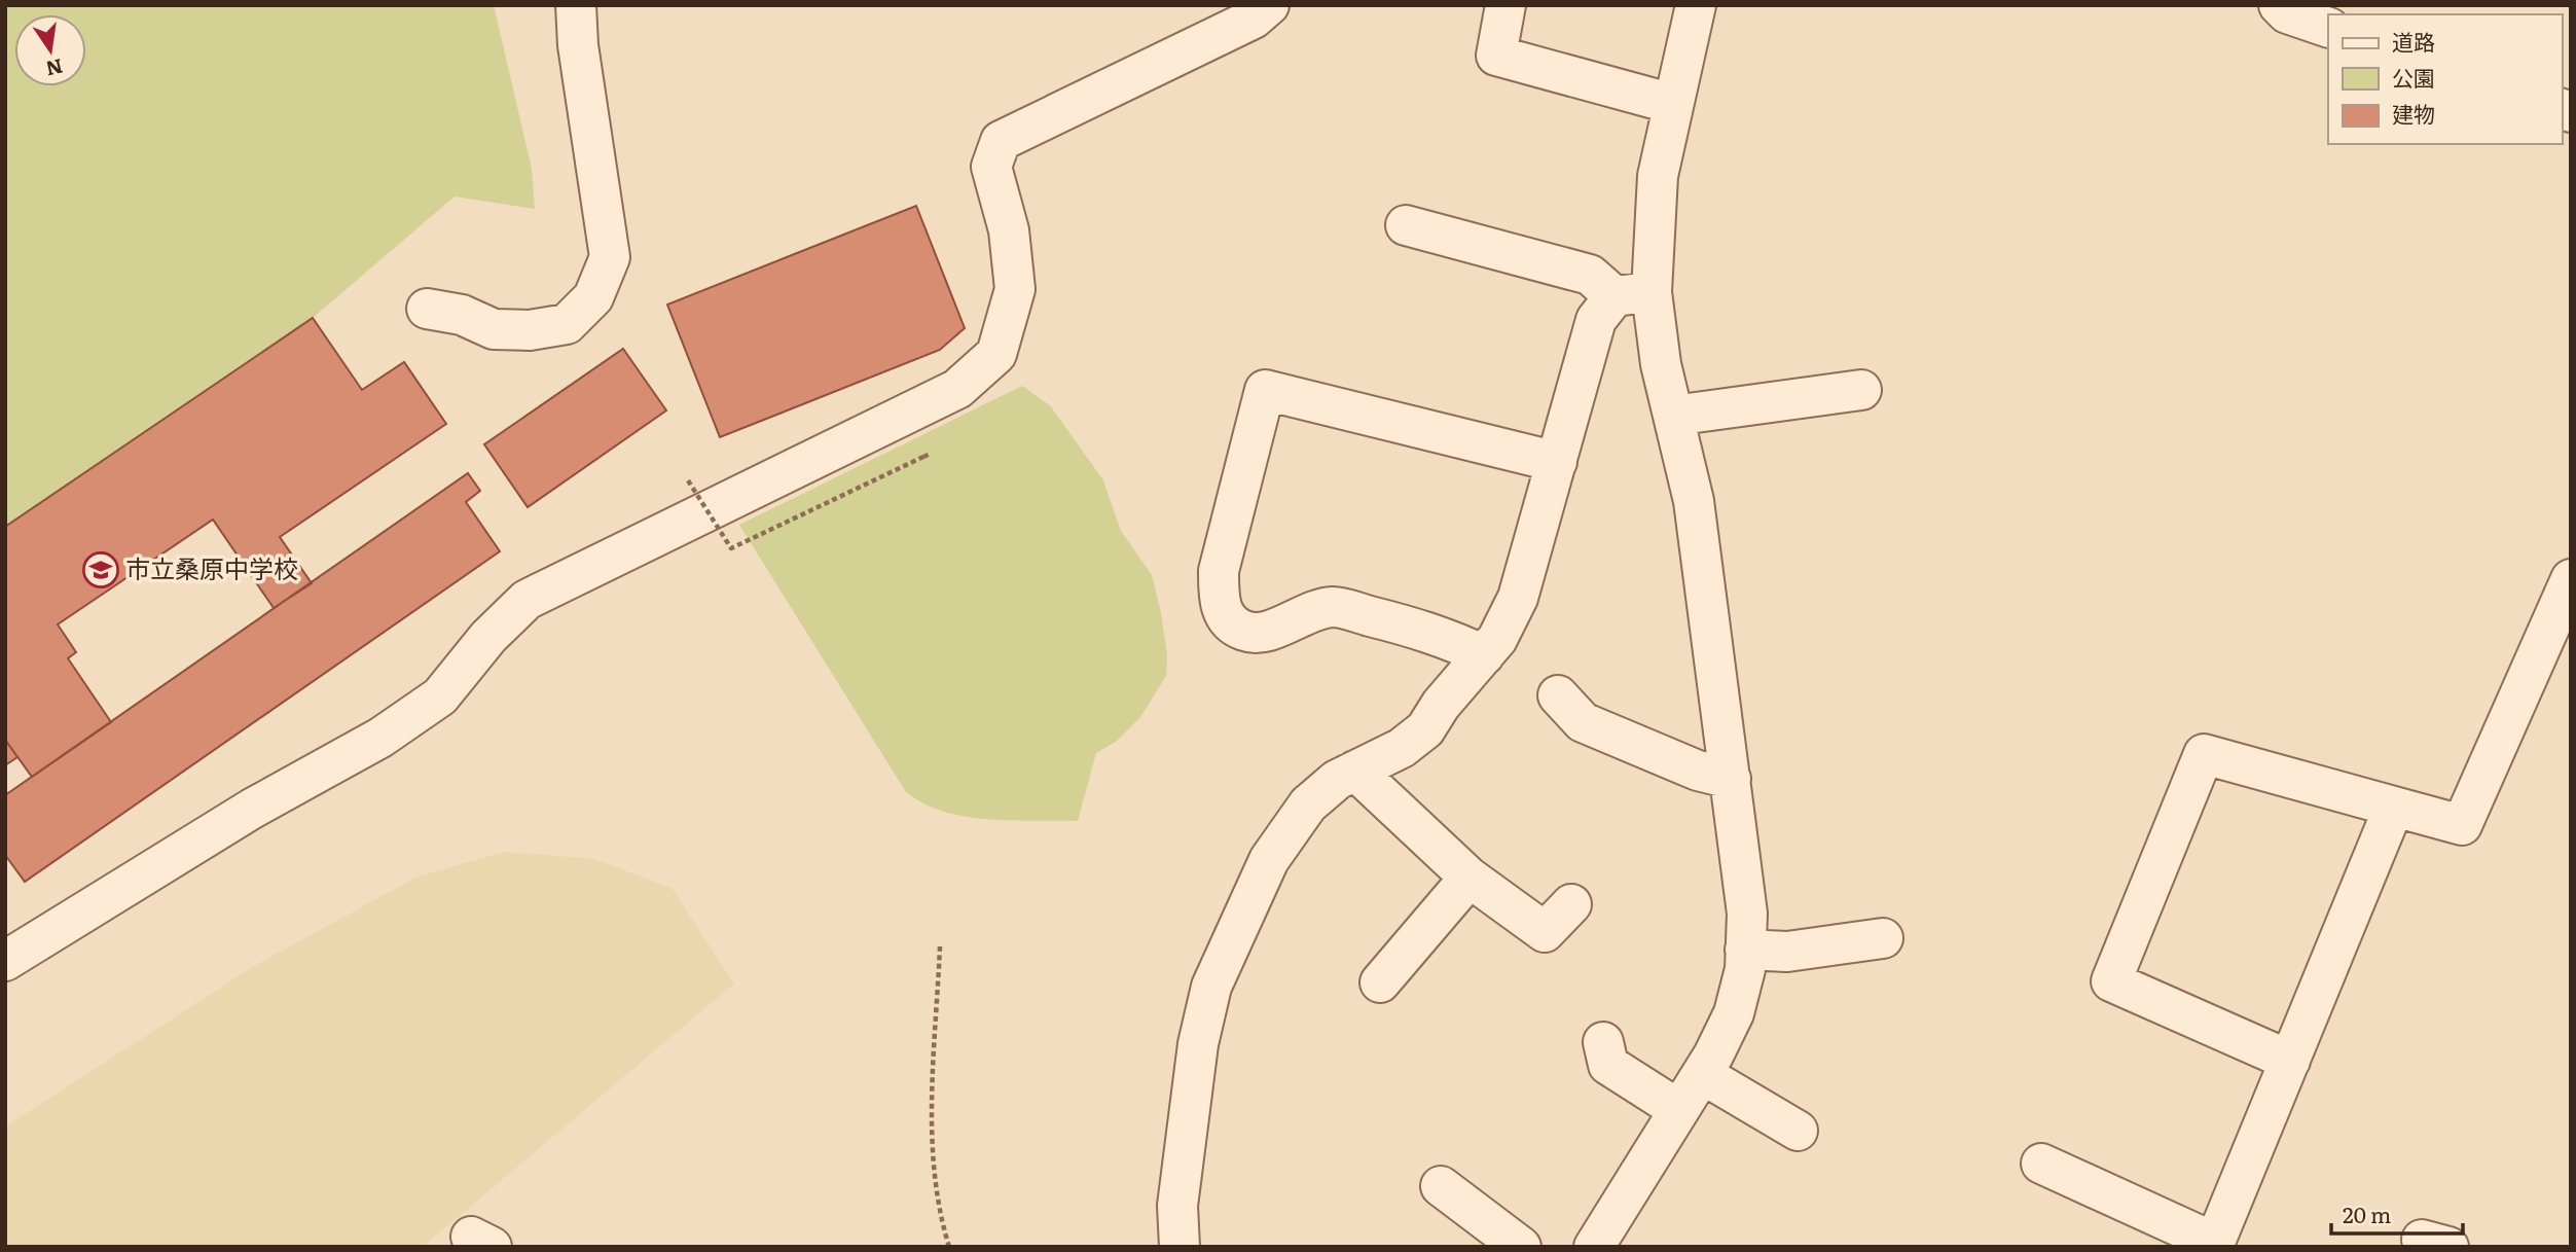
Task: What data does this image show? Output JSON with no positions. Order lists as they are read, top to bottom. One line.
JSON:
{"places":{"school or university":["市立桑原中学校"]},"legend":["道路","公園","建物"],"scale_bar":"20 m","north":"bottom"}
